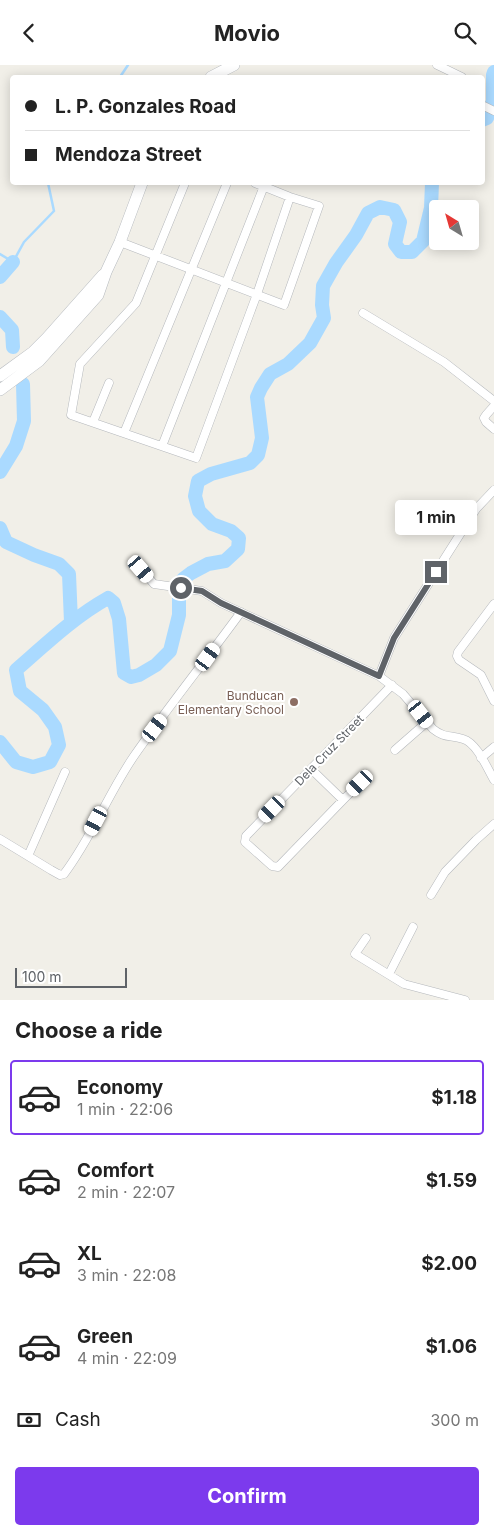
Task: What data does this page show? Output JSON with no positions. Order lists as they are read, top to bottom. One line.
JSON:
{"streets":{"street":["Dela Cruz Street"]},"places":["Bunducan Elementary School"],"scale_bar":"100 m","north":"top left","page":{"header":"Movio","banner":["L. P. Gonzales Road","Mendoza Street"],"bubble":"1 min","scale":"100 m","heading":"Choose a ride","list":[{"name":"Economy","note":"1 min · 22:06","value":"$1.18"},{"name":"Comfort","note":"2 min · 22:07","value":"$1.59"},{"name":"XL","note":"3 min · 22:08","value":"$2.00"},{"name":"Green","note":"4 min · 22:09","value":"$1.06"}],"pay":["Cash","300 m"],"buttons":"Confirm"}}
